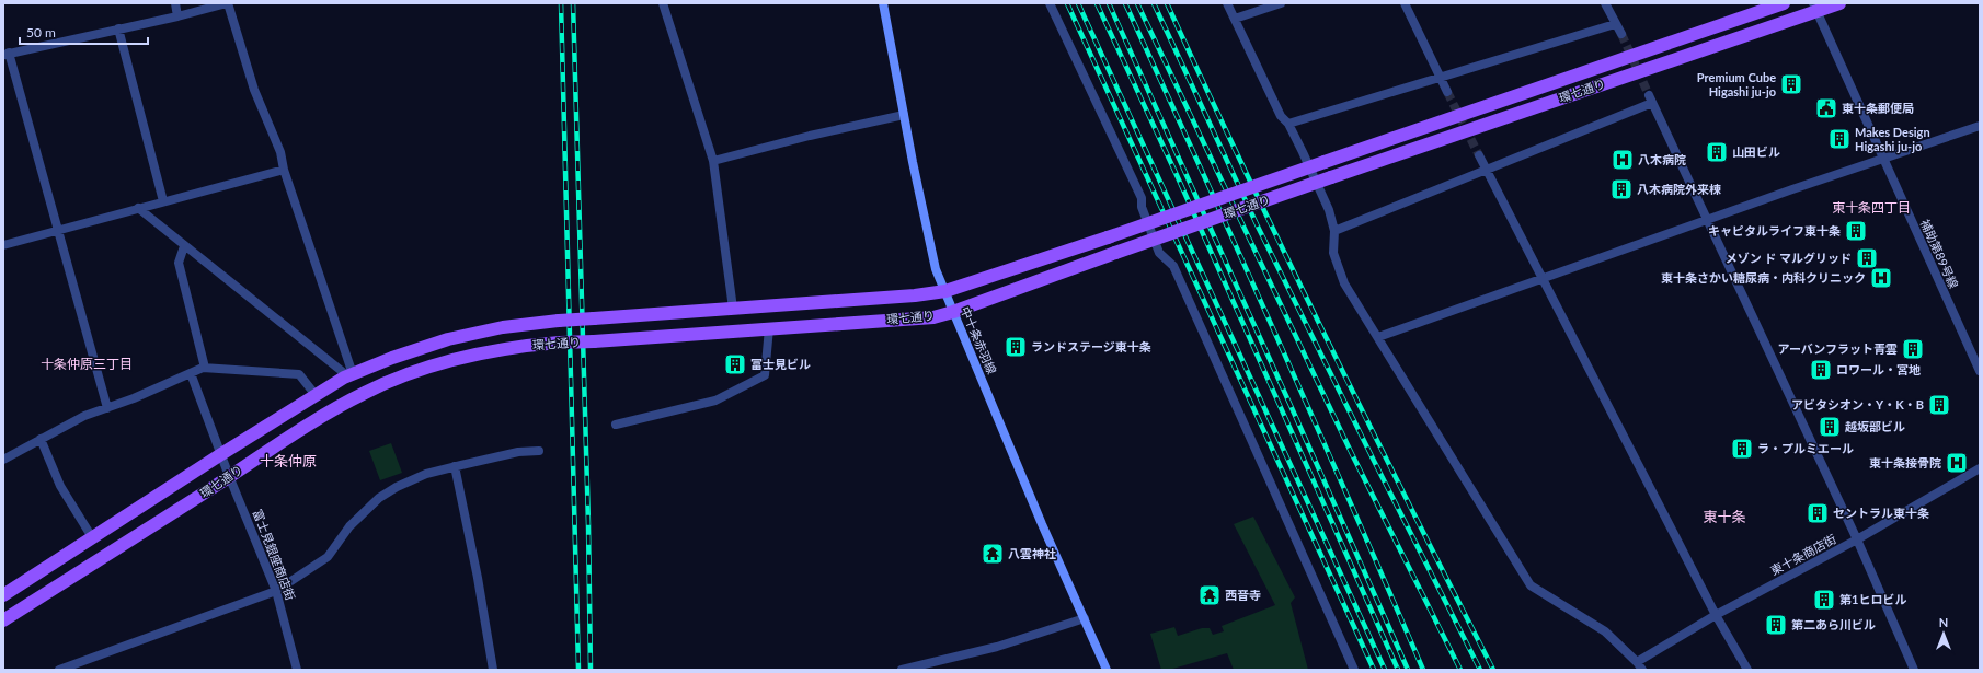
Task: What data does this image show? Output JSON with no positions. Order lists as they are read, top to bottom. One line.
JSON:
{"streets":{"main road":["環七通り","中十条赤羽線"],"street":["補助第89号線","富士見銀座商店街","東十条商店街"]},"crossings":[["環七通り","補助第89号線"],["環七通り","中十条赤羽線"],["環七通り","富士見銀座商店街"]],"districts":["東十条四丁目","十条仲原三丁目","十条仲原","東十条"],"places":{"building":["Premium Cube Higashi ju-jo","Makes Design Higashi ju-jo","山田ビル","八木病院外来棟","キャピタルライフ東十条","メゾン ド マルグリッド","ランドステージ東十条","アーバンフラット青雲","富士見ビル","ロワール・宮地","アビタシオン・Y・K・B","越坂部ビル","ラ・プルミエール","セントラル東十条","第1ヒロビル","第二あら川ビル"],"public building":["東十条郵便局"],"hospital":["八木病院","東十条さかい糖尿病・内科クリニック","東十条接骨院"],"temple":["八雲神社","西音寺"]},"scale_bar":"50 m","north":"top"}
